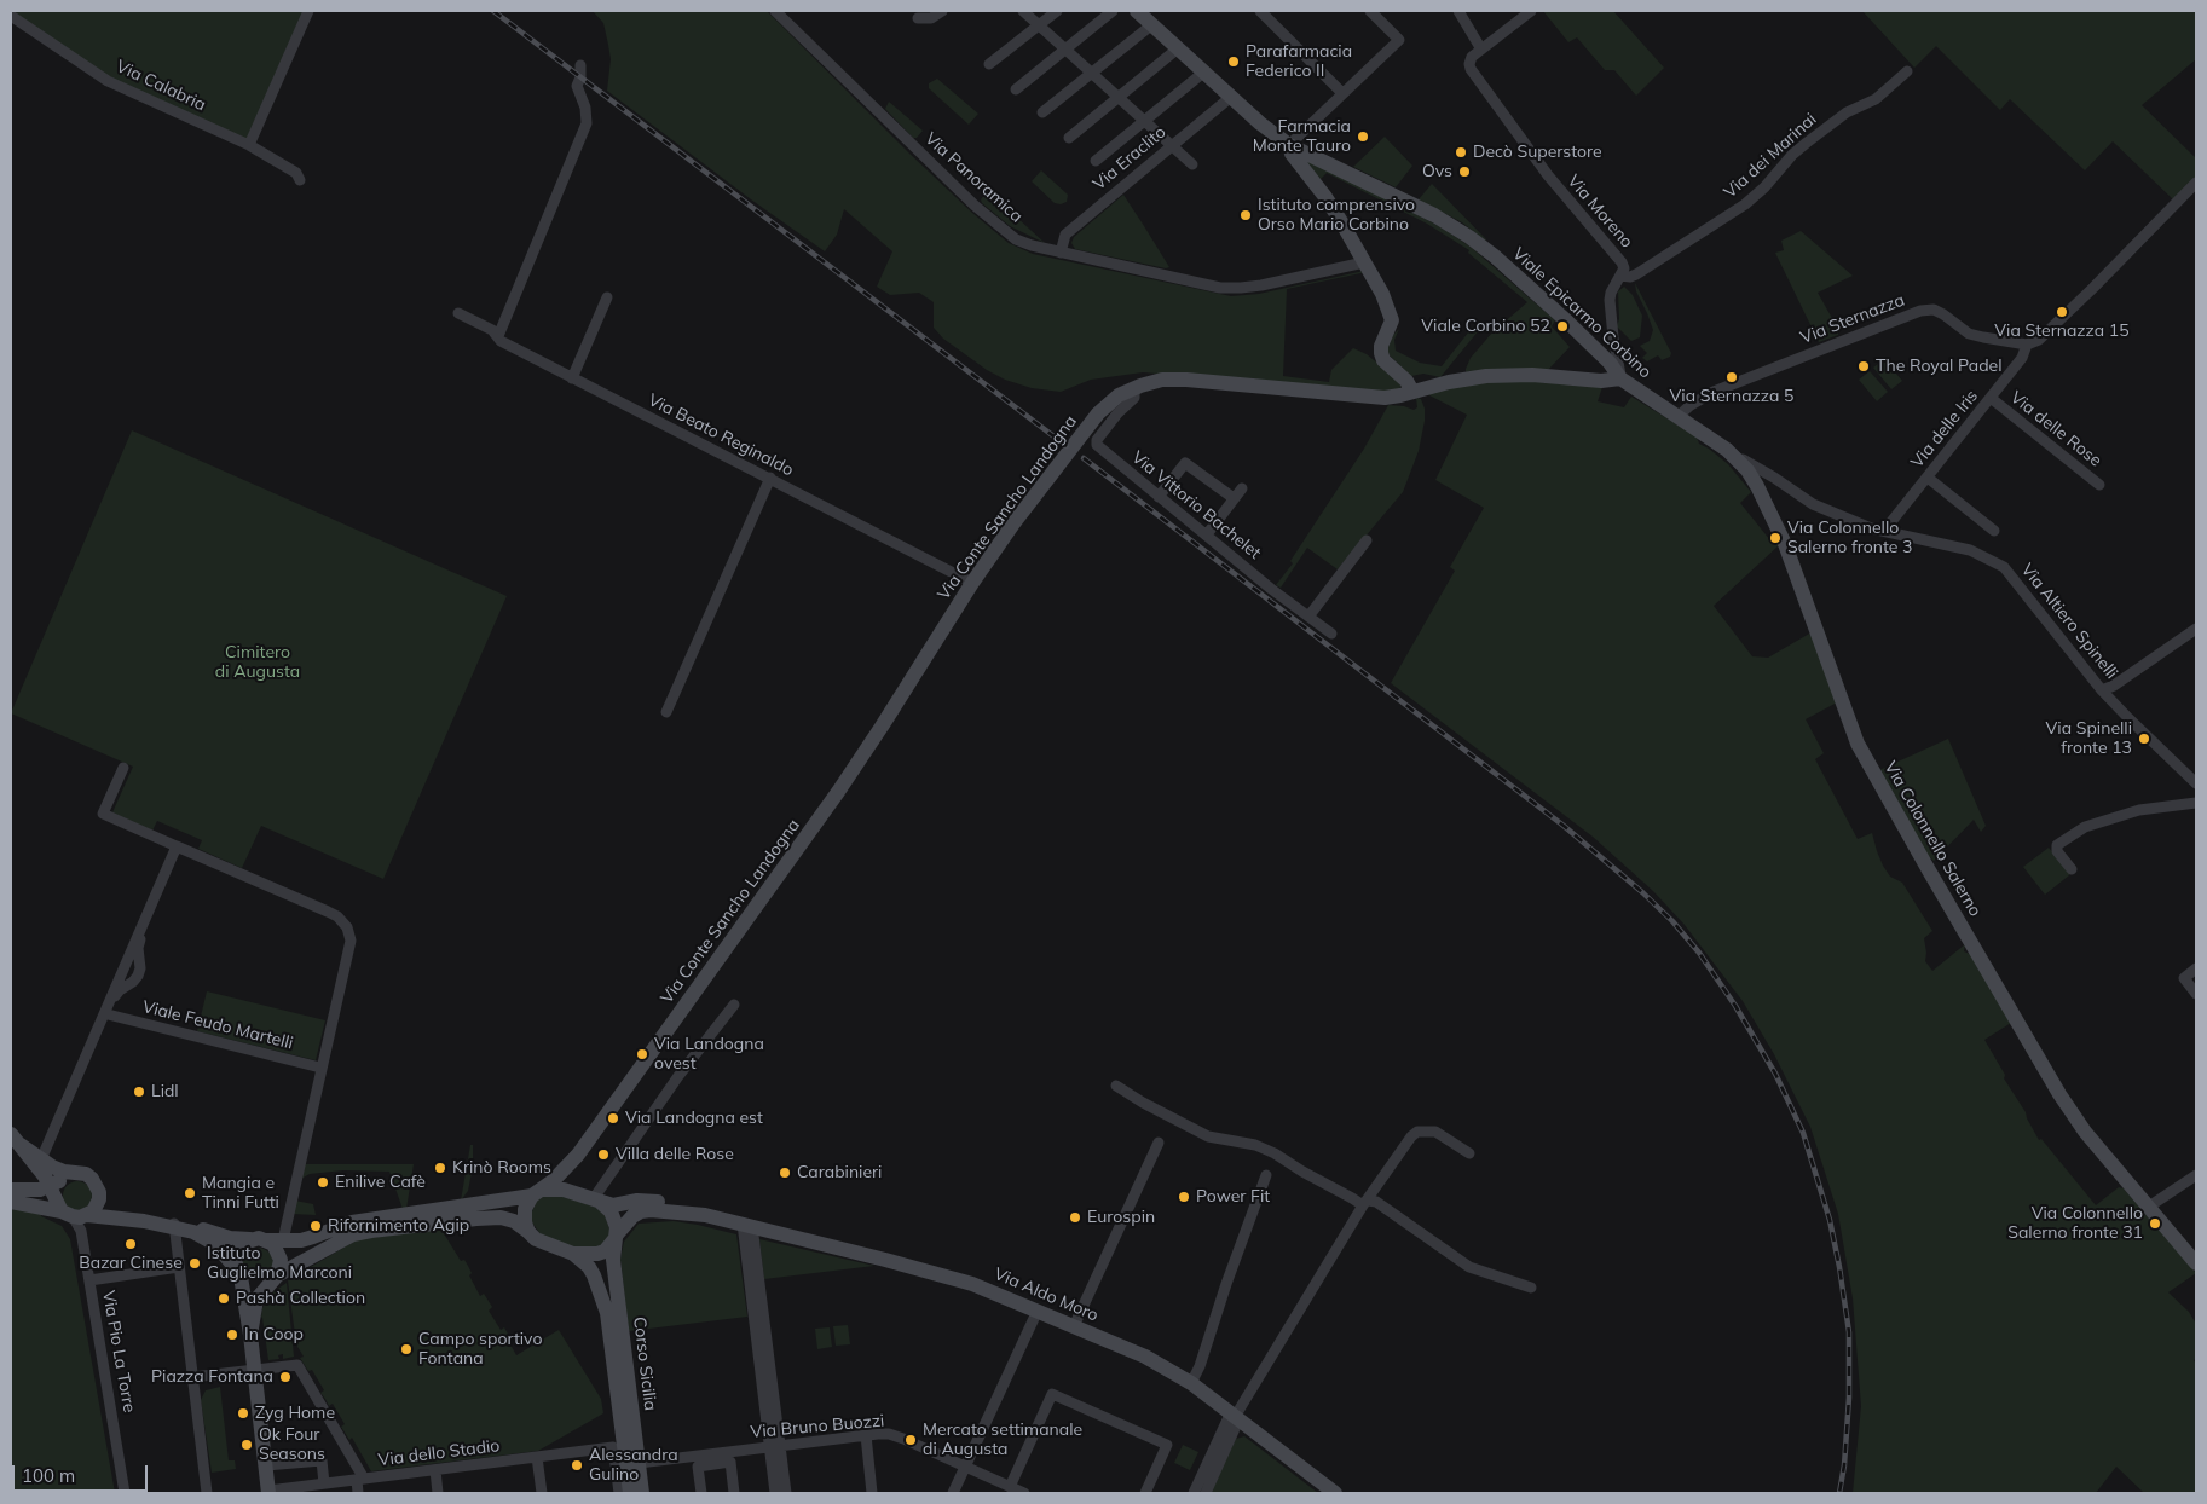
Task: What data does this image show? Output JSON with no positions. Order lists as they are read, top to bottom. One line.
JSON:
{"streets":{"main road":["Viale Epicarmo Corbino","Via Conte Sancho Landogna","Via Colonnello Salerno","Via Aldo Moro","Corso Sicilia"],"street":["Via Calabria","Via dei Marinai","Via Eraclito","Via Panoramica","Via Moreno","Via Sternazza","Via delle Iris","Via delle Rose","Via Beato Reginaldo","Via Vittorio Bachelet","Via Altiero Spinelli","Viale Feudo Martelli","Via Pio La Torre","Via Bruno Buozzi","Via dello Stadio"]},"crossings":[["Via dei Marinai","Via Moreno"],["Via Eraclito","Via Panoramica"],["Via Eraclito","Viale Epicarmo Corbino"],["Via Moreno","Viale Epicarmo Corbino"],["Viale Epicarmo Corbino","Via Sternazza"],["Viale Epicarmo Corbino","Via Conte Sancho Landogna"],["Viale Epicarmo Corbino","Via Colonnello Salerno"],["Via Sternazza","Via delle Iris"],["Via Sternazza","Via Colonnello Salerno"],["Via delle Iris","Via delle Rose"],["Via delle Iris","Via Altiero Spinelli"],["Via Beato Reginaldo","Via Conte Sancho Landogna"],["Via Vittorio Bachelet","Via Conte Sancho Landogna"],["Via Conte Sancho Landogna","Corso Sicilia"],["Via Altiero Spinelli","Via Colonnello Salerno"],["Corso Sicilia","Via Bruno Buozzi"],["Corso Sicilia","Via dello Stadio"]],"parks":["Cimitero di Augusta"],"places":["Parafarmacia Federico II","Farmacia Monte Tauro","Decò Superstore","Ovs","Istituto comprensivo Orso Mario Corbino","Via Sternazza 15","Viale Corbino 52","The Royal Padel","Via Sternazza 5","Via Colonnello Salerno fronte 3","Via Spinelli fronte 13","Via Landogna ovest","Lidl","Via Landogna est","Villa delle Rose","Krinò Rooms","Carabinieri","Enilive Cafè","Mangia e Tinni Futti","Power Fit","Eurospin","Via Colonnello Salerno fronte 31","Rifornimento Agip","Bazar Cinese","Istituto Guglielmo Marconi","Pashà Collection","In Coop","Campo sportivo Fontana","Piazza Fontana","Zyg Home","Mercato settimanale di Augusta","Ok Four Seasons","Alessandra Gulino"],"scale_bar":"100 m"}
